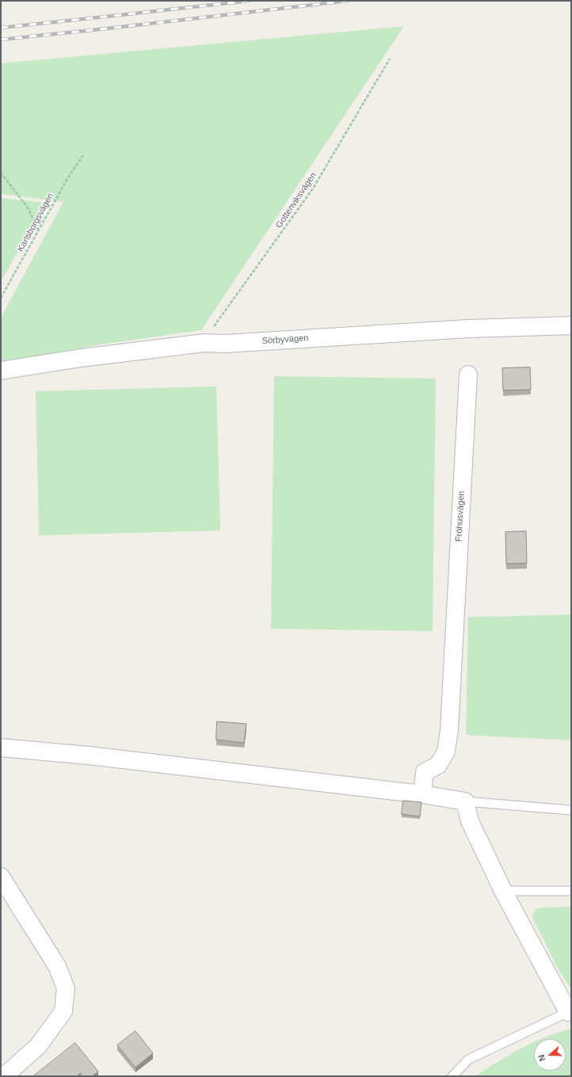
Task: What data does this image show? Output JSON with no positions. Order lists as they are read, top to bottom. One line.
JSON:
{"streets":{"street":["Sörbyvägen","Fröhusvägen"],"path":["Gottenviksvägen","Karlsborgsvägen"]},"crossings":[["Gottenviksvägen","Sörbyvägen"]],"north":"left"}
